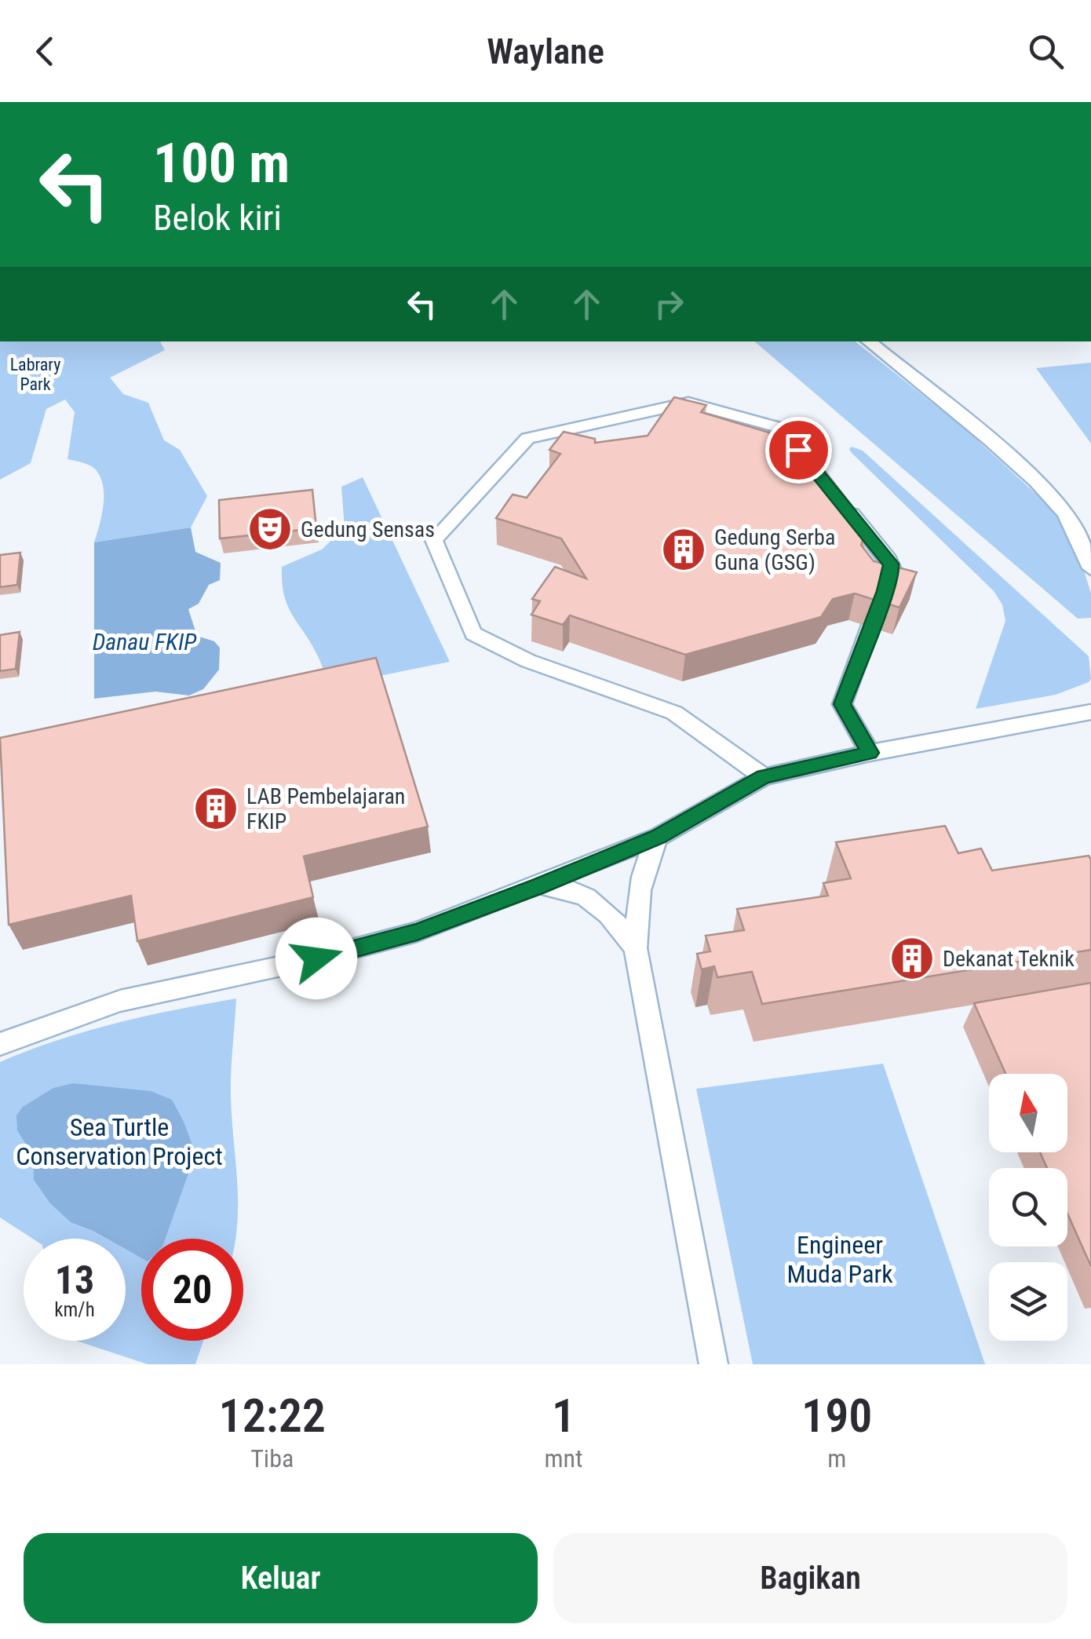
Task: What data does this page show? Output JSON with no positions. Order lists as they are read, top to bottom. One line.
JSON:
{"water":["Danau FKIP"],"parks":["Labrary Park","Sea Turtle Conservation Project","Engineer Muda Park"],"places":{"theatre":["Gedung Sensas"],"building":["Gedung Serba Guna (GSG)","LAB Pembelajaran FKIP","Dekanat Teknik"]},"north":"top","page":{"header":"Waylane","turn":["100 m","Belok kiri"],"speed":"13 km/h","limit":"20","eta":["12:22","Tiba","1","mnt","190","m"],"buttons":["Keluar","Bagikan"]}}
